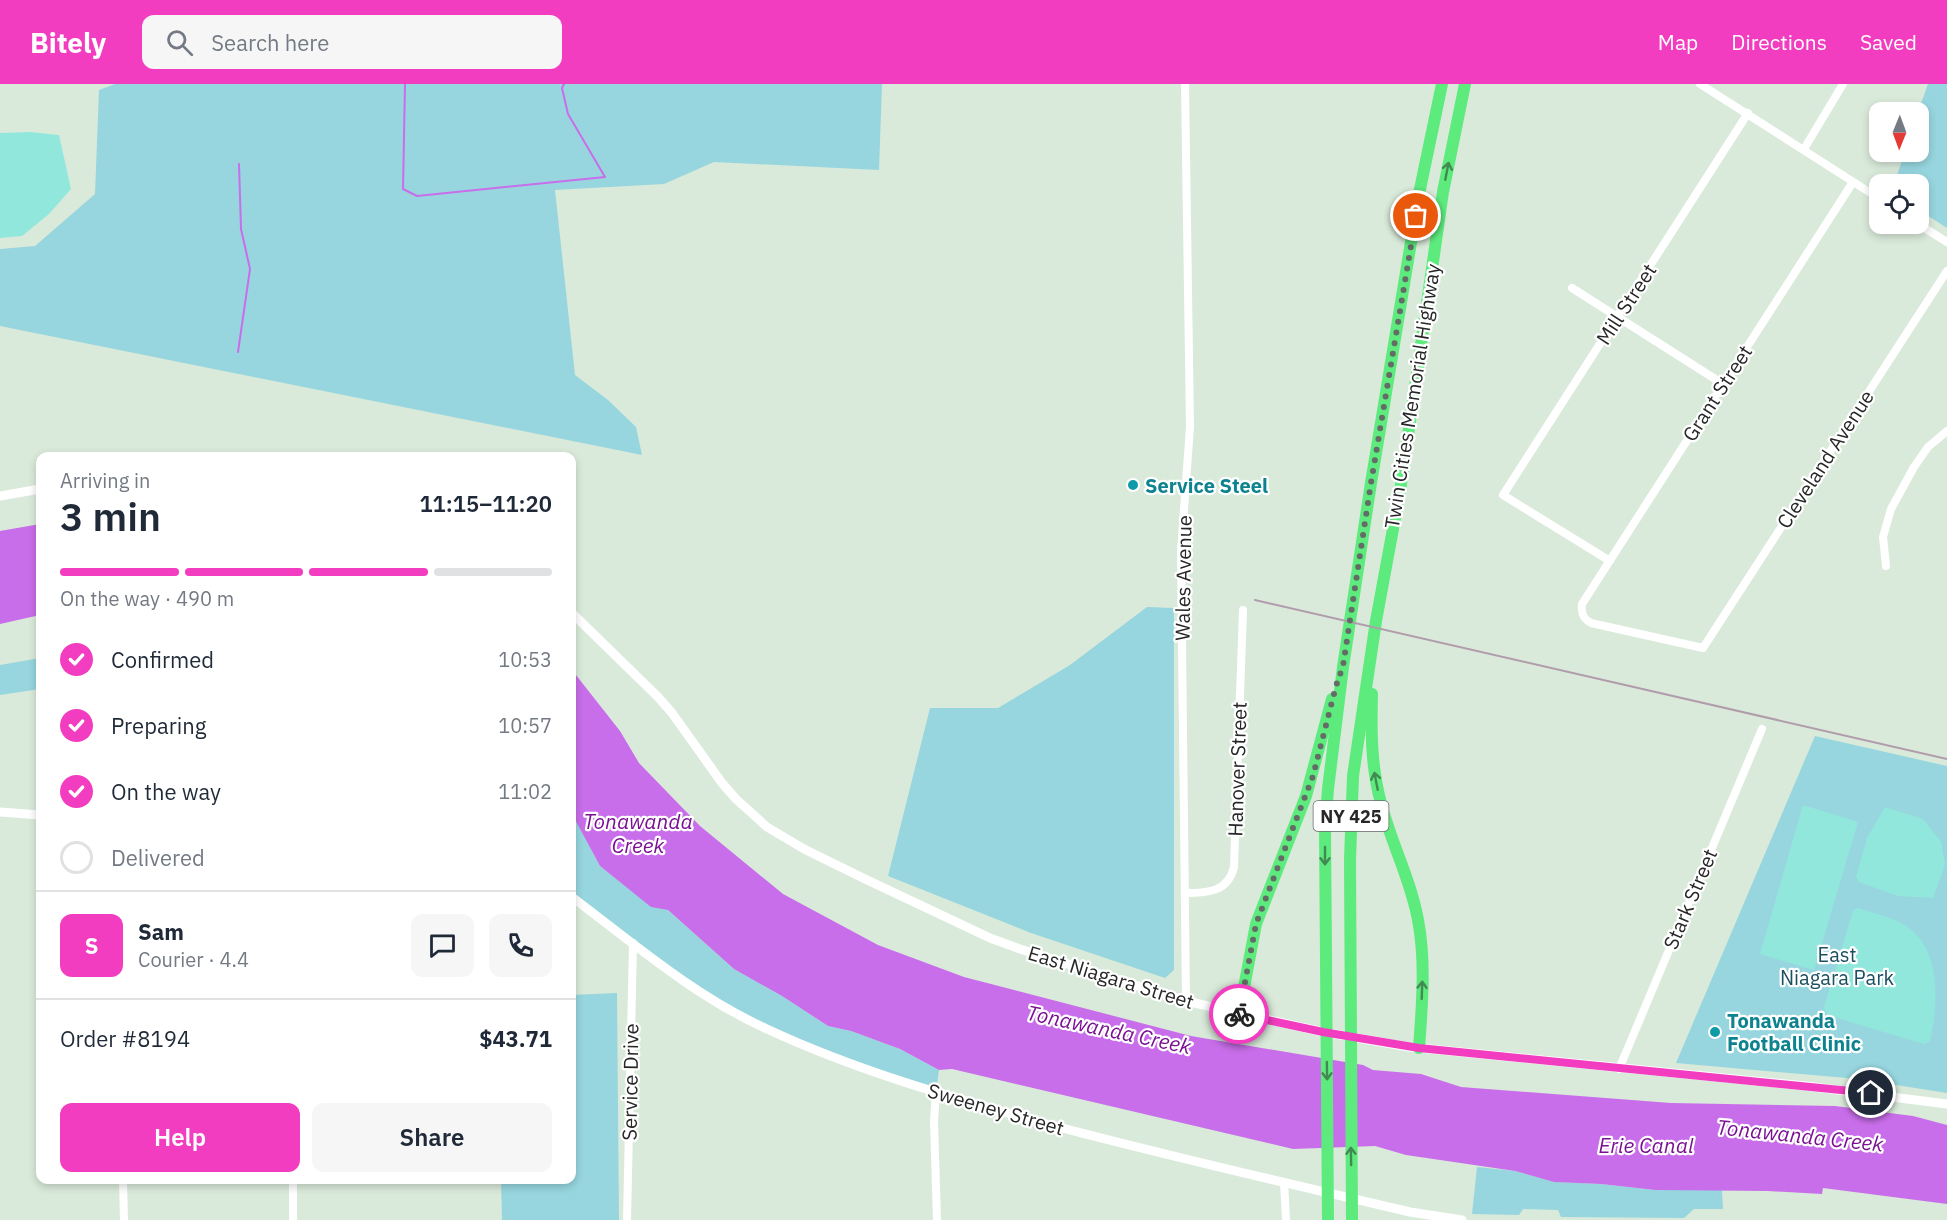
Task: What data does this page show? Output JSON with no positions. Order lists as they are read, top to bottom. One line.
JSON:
{"streets":{"main road":["Twin Cities Memorial Highway","NY 425"],"street":["Mill Street","Grant Street","Cleveland Avenue","Wales Avenue","Hanover Street","Stark Street","East Niagara Street","Service Drive","Sweeney Street"]},"crossings":[["Mill Street","Grant Street"],["Grant Street","Cleveland Avenue"],["Twin Cities Memorial Highway","NY 425"],["Wales Avenue","Hanover Street"],["Wales Avenue","East Niagara Street"],["Stark Street","East Niagara Street"],["Service Drive","Sweeney Street"]],"water":["Tonawanda Creek","Erie Canal"],"parks":["East Niagara Park"],"places":["Service Steel","Tonawanda Football Clinic"],"north":"bottom","page":{"header":"Bitely","search":"Search here","nav":["Map","Directions","Saved"],"heading":["3 min","Arriving in","11:15–11:20"],"panel":["Sam","Courier · 4.4","Order #8194","$43.71"],"bar":"On the way · 490 m","list":[["Confirmed","10:53"],["Preparing","10:57"],["On the way","11:02"],"Delivered"],"round":"S","buttons":["Help","Share"]}}
